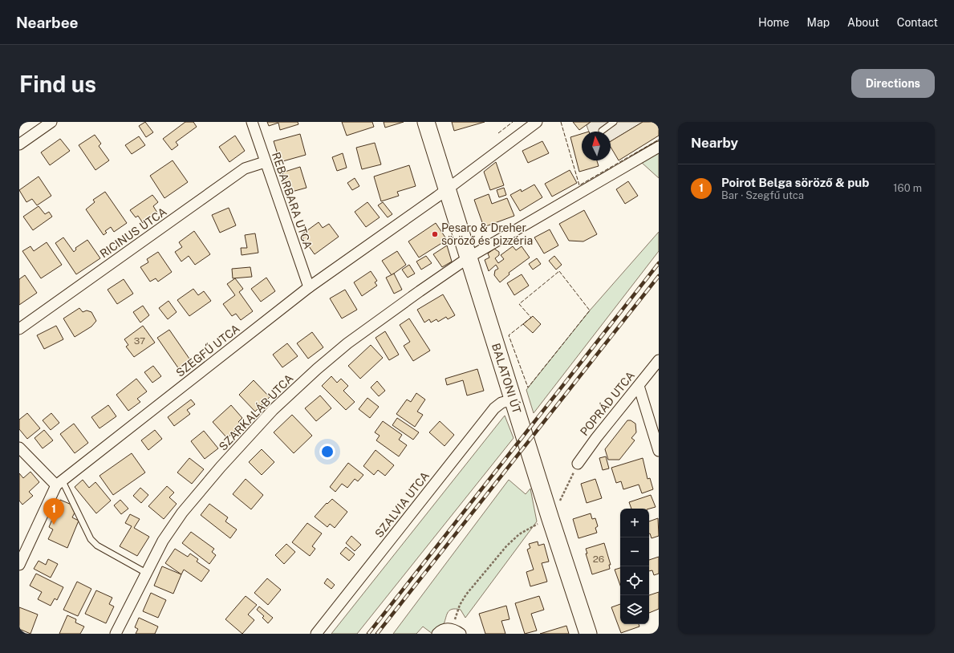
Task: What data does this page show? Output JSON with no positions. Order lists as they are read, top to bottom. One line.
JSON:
{"streets":{"main road":["BALATONI ÚT"],"street":["REBARBARA UTCA","RICINUS UTCA","SZEGFŰ UTCA","POPRÁD UTCA","SZARKALÁB UTCA","SZALVIA UTCA"]},"crossings":[["REBARBARA UTCA","RICINUS UTCA"],["REBARBARA UTCA","SZEGFŰ UTCA"],["SZEGFŰ UTCA","BALATONI ÚT"],["BALATONI ÚT","SZARKALÁB UTCA"],["BALATONI ÚT","SZALVIA UTCA"]],"places":["Pesaro & Dreher söröző és pizzéria"],"house_numbers":["37","26"],"north":"top","page":{"header":"Nearbee","nav":["Home","Map","About","Contact"],"buttons":"Directions","title":"Find us","heading":"Nearby","list":[{"mark":"1","name":"Poirot Belga söröző & pub","note":"Bar · Szegfű utca","value":"160 m"}],"pins":"1","map_buttons":["+","−"]}}
